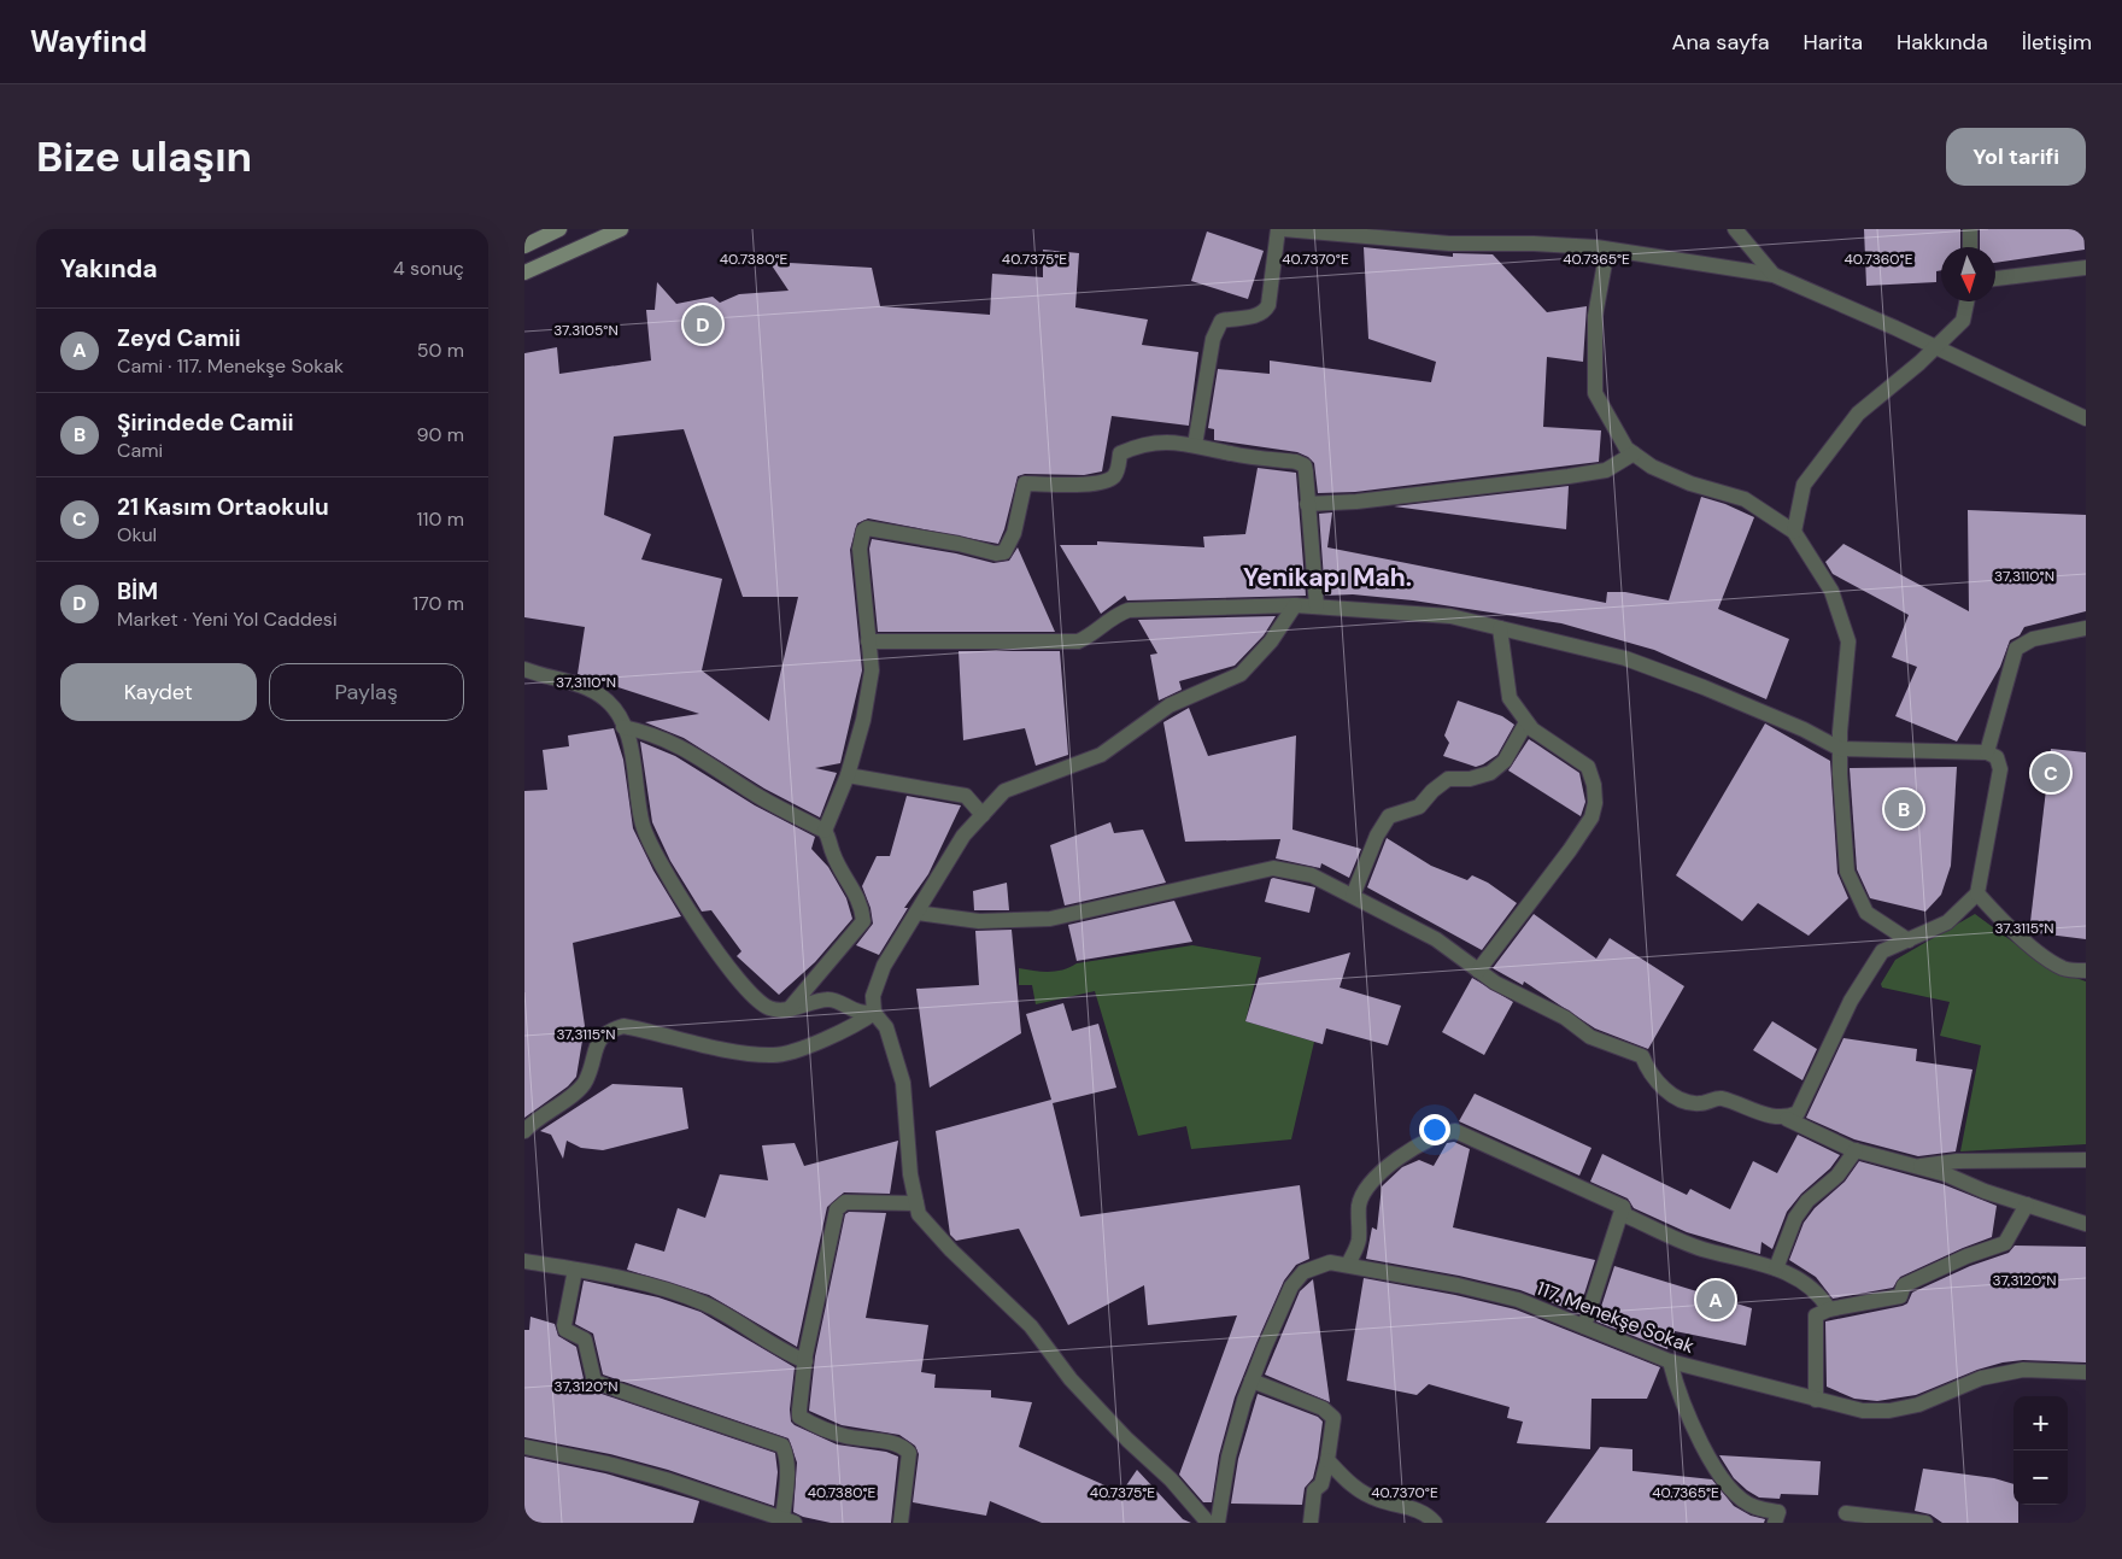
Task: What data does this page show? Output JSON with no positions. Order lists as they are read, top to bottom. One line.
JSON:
{"streets":{"street":["117. Menekşe Sokak"]},"districts":["Yenikapı Mah."],"north":"bottom","page":{"header":"Wayfind","nav":["Ana sayfa","Harita","Hakkında","İletişim"],"buttons":["Yol tarifi",["Kaydet","Paylaş"]],"title":"Bize ulaşın","heading":["Yakında","4 sonuç"],"pins":["D","C","B","A"],"list":[{"mark":"A","name":"Zeyd Camii","note":"Cami · 117. Menekşe Sokak","value":"50 m"},{"mark":"B","name":"Şirindede Camii","note":"Cami","value":"90 m"},{"mark":"C","name":"21 Kasım Ortaokulu","note":"Okul","value":"110 m"},{"mark":"D","name":"BİM","note":"Market · Yeni Yol Caddesi","value":"170 m"}],"map_buttons":["+","−"]},"coordinates":["40.7380°E","40.7375°E","40.7370°E","40.7365°E","40.7360°E","37.3105°N","37.3110°N","37.3115°N","37.3120°N"]}
